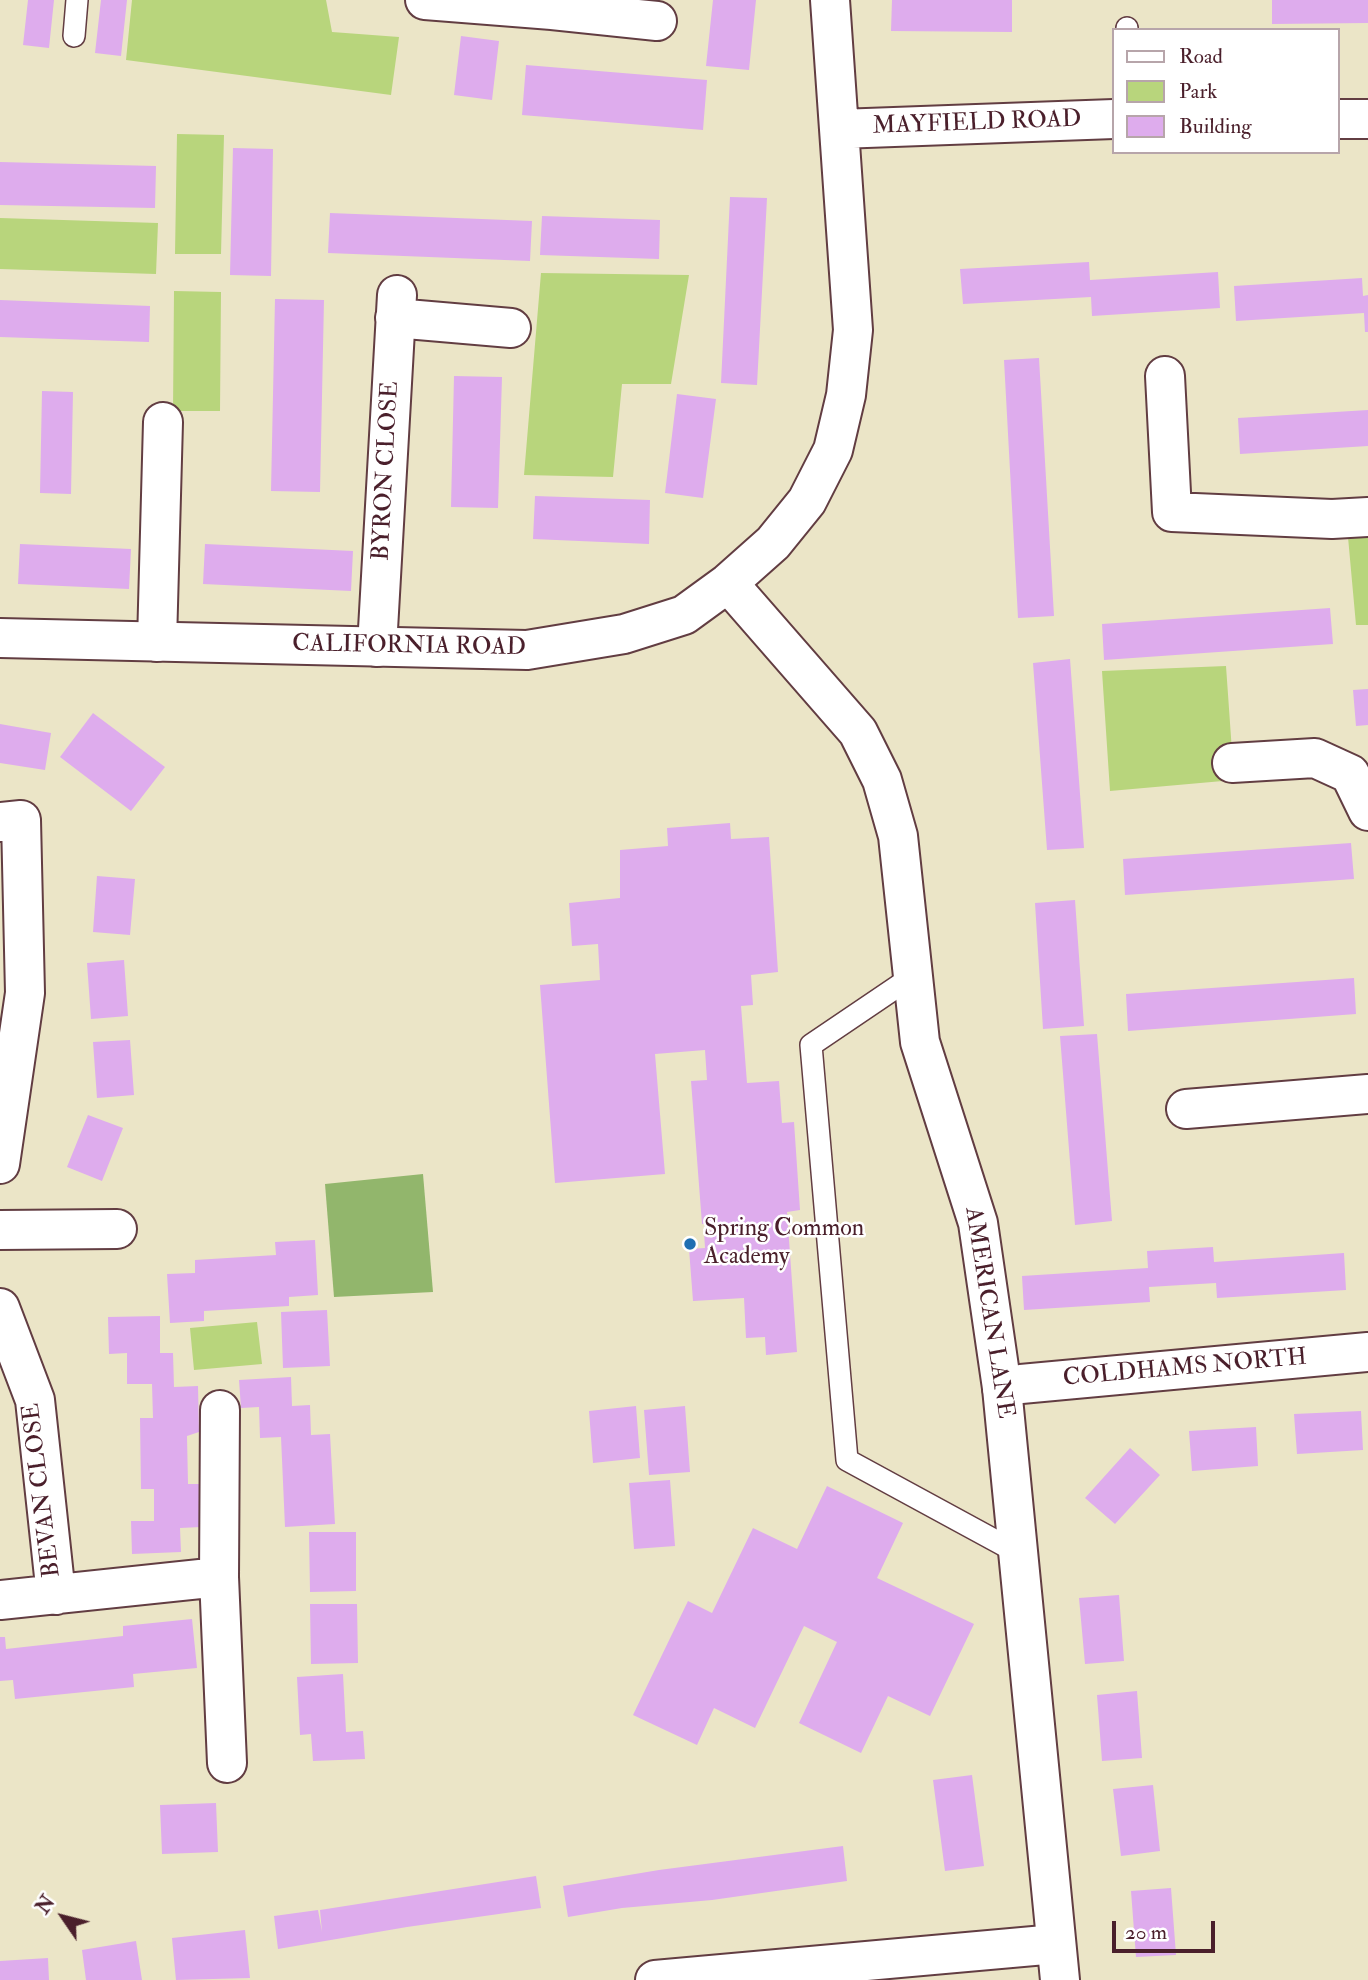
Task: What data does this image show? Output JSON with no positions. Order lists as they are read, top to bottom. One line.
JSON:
{"streets":{"street":["MAYFIELD ROAD","BYRON CLOSE","CALIFORNIA ROAD","AMERICAN LANE","COLDHAMS NORTH","BEVAN CLOSE"]},"crossings":[["MAYFIELD ROAD","CALIFORNIA ROAD"],["BYRON CLOSE","CALIFORNIA ROAD"],["CALIFORNIA ROAD","AMERICAN LANE"],["AMERICAN LANE","COLDHAMS NORTH"]],"places":["Spring Common Academy"],"legend":["Road","Park","Building"],"scale_bar":"20 m","north":"top left"}
